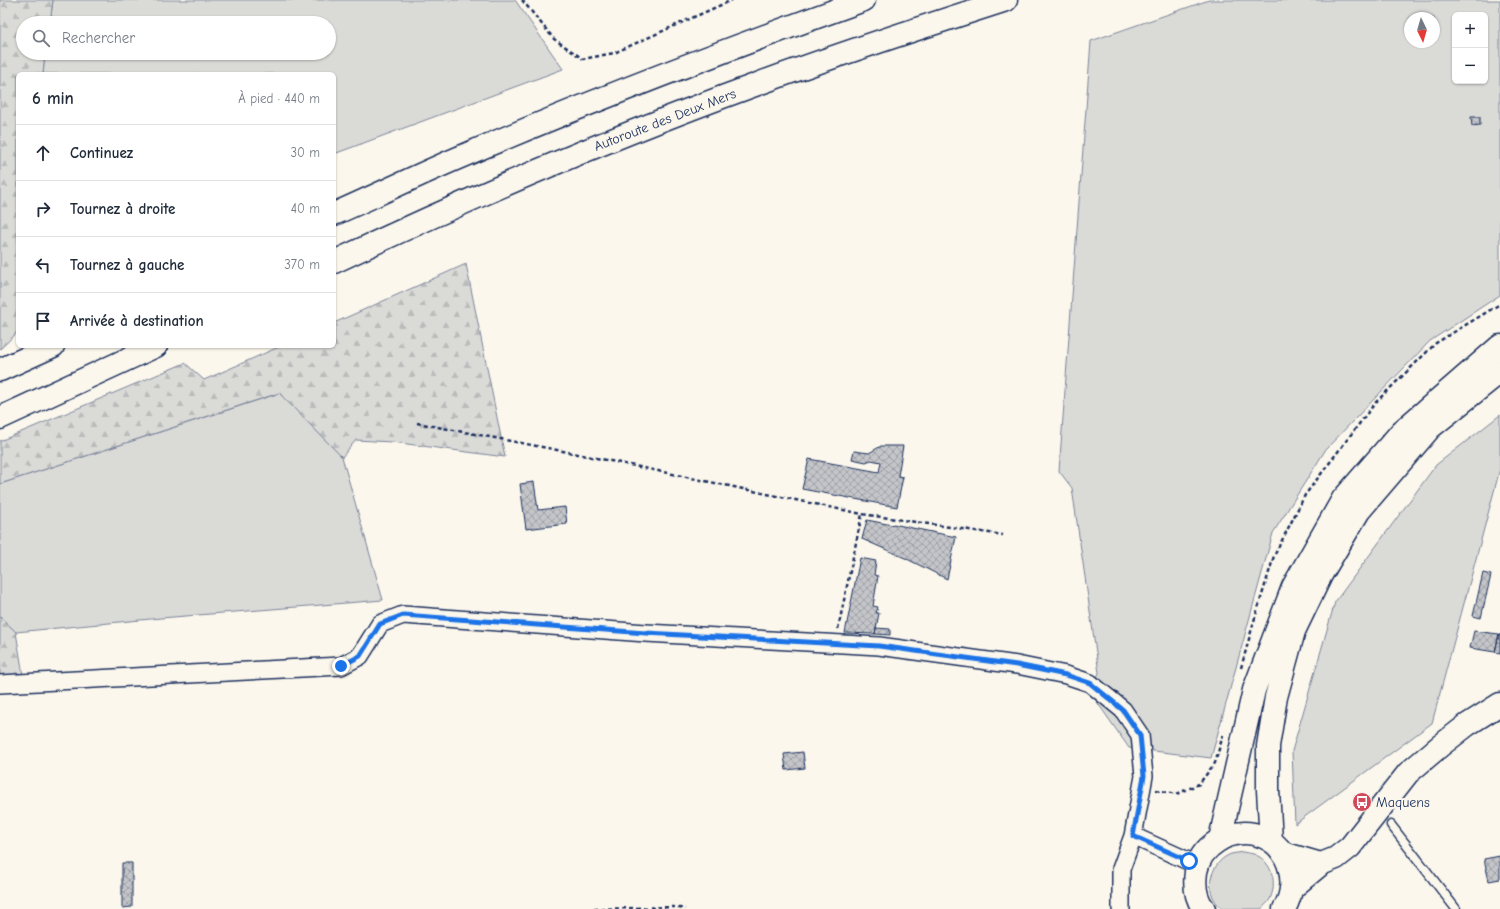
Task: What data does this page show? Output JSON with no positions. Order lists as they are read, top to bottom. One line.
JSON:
{"streets":{"main road":["Autoroute des Deux Mers"]},"places":{"bus stop":["Maquens"]},"north":"bottom","page":{"map_buttons":["+","−"],"search":"Rechercher","heading":["6 min","À pied · 440 m"],"list":[["Continuez","30 m"],["Tournez à droite","40 m"],["Tournez à gauche","370 m"],"Arrivée à destination"]}}
